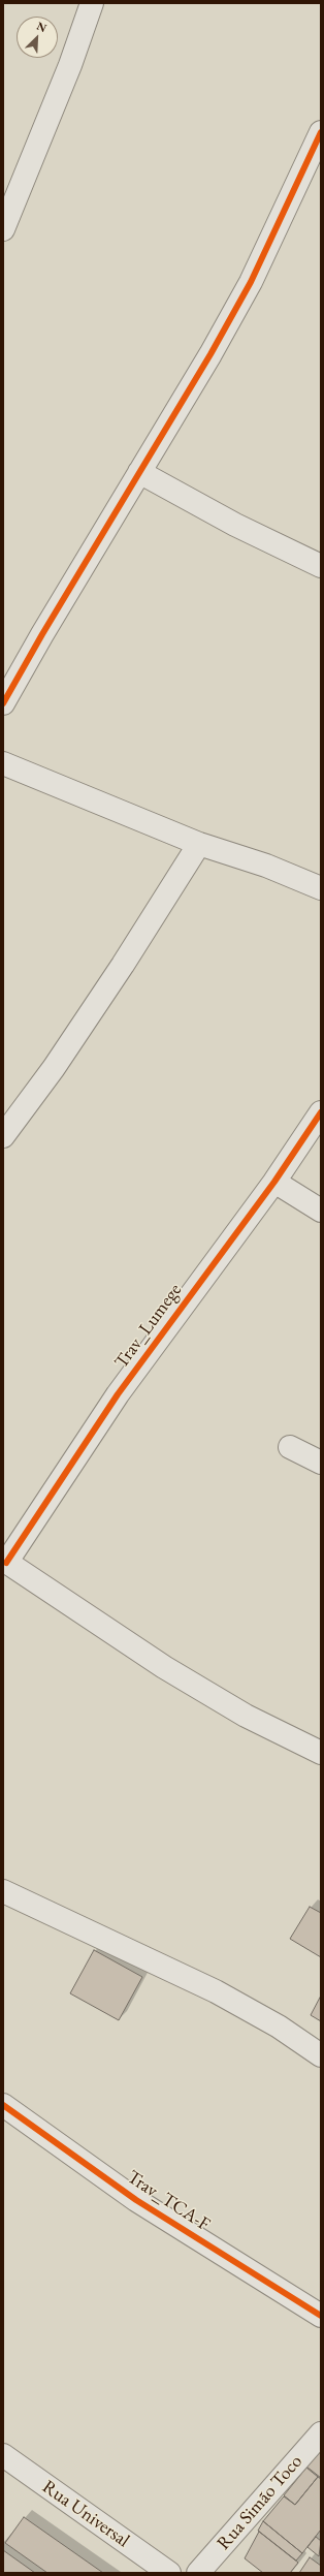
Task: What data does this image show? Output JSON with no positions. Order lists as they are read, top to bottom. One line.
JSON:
{"streets":{"street":["Trav_Lumege","Trav_TCA-F","Rua Simão Toco","Rua Universal"]},"north":"top right"}
